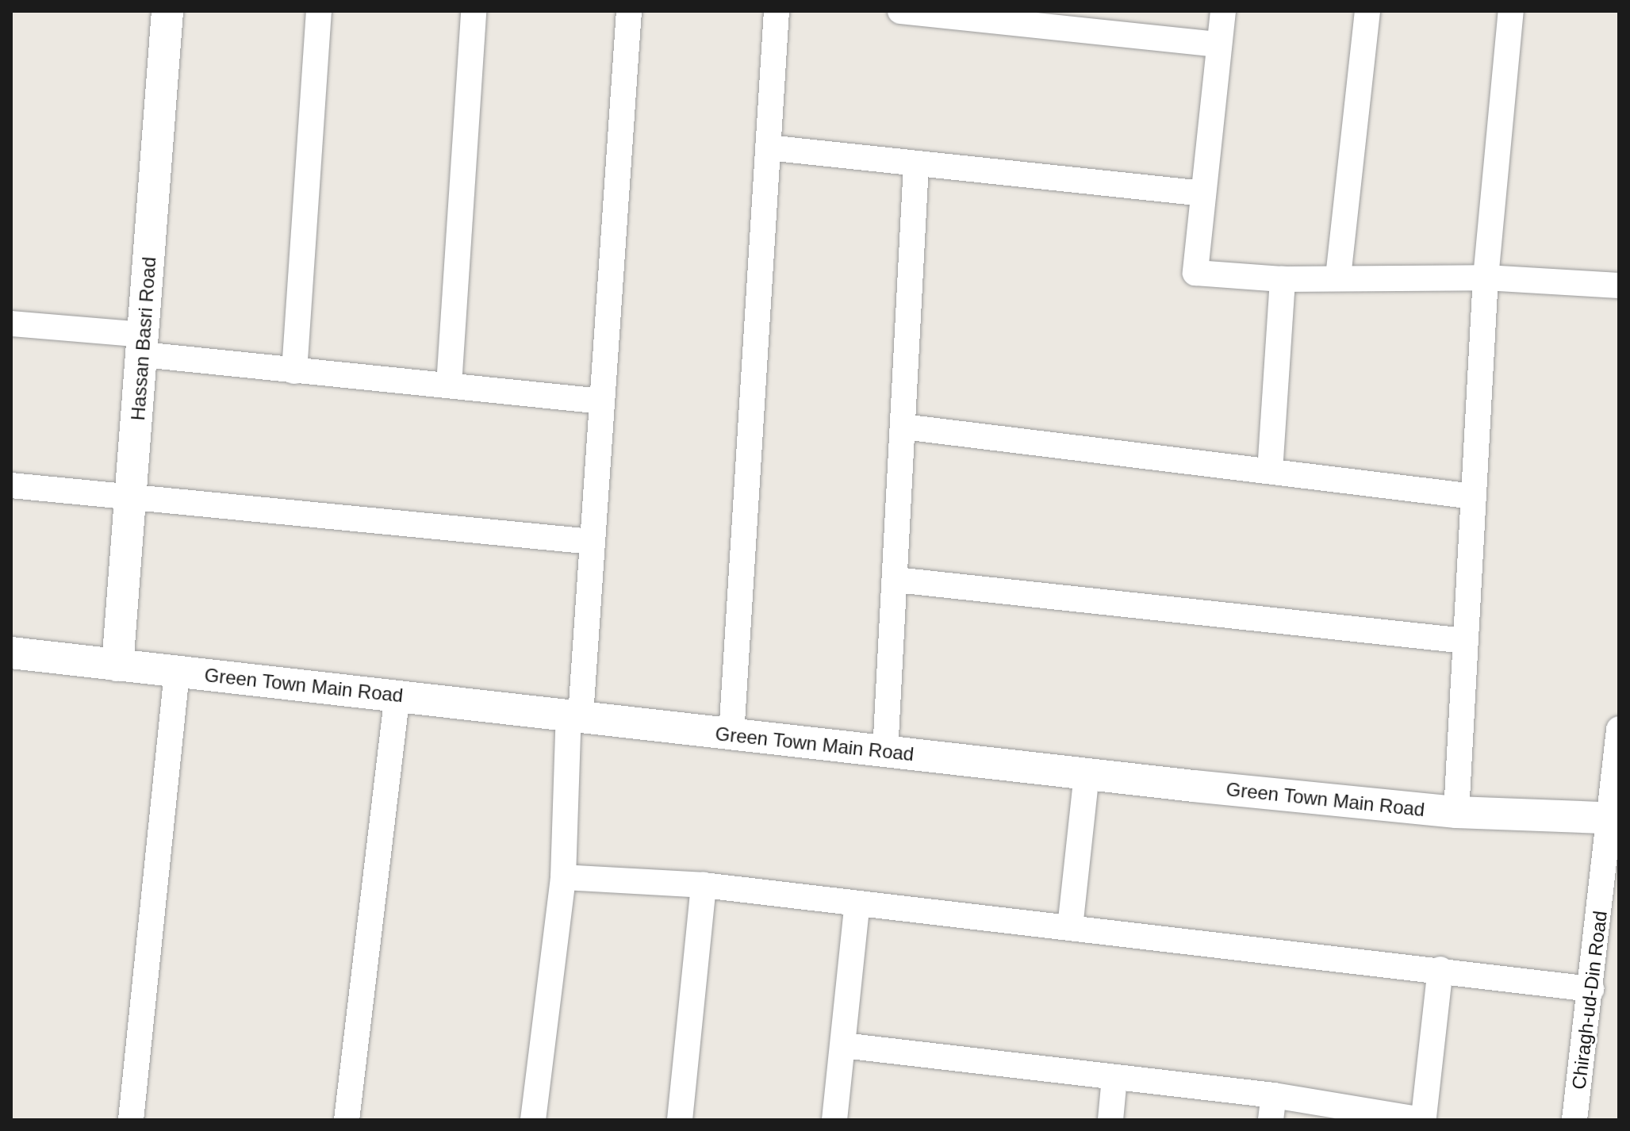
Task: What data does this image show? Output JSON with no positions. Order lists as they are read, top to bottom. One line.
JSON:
{"streets":{"street":["Hassan Basri Road","Green Town Main Road","Chiragh-ud-Din Road"]},"crossings":[["Hassan Basri Road","Green Town Main Road"],["Green Town Main Road","Chiragh-ud-Din Road"]]}
